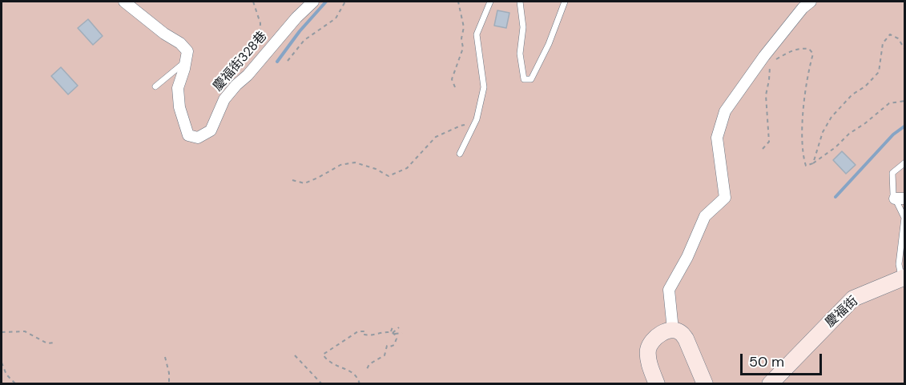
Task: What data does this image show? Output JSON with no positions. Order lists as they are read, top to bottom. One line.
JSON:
{"streets":{"street":["慶福街328巷","慶福街"]},"scale_bar":"50 m"}
